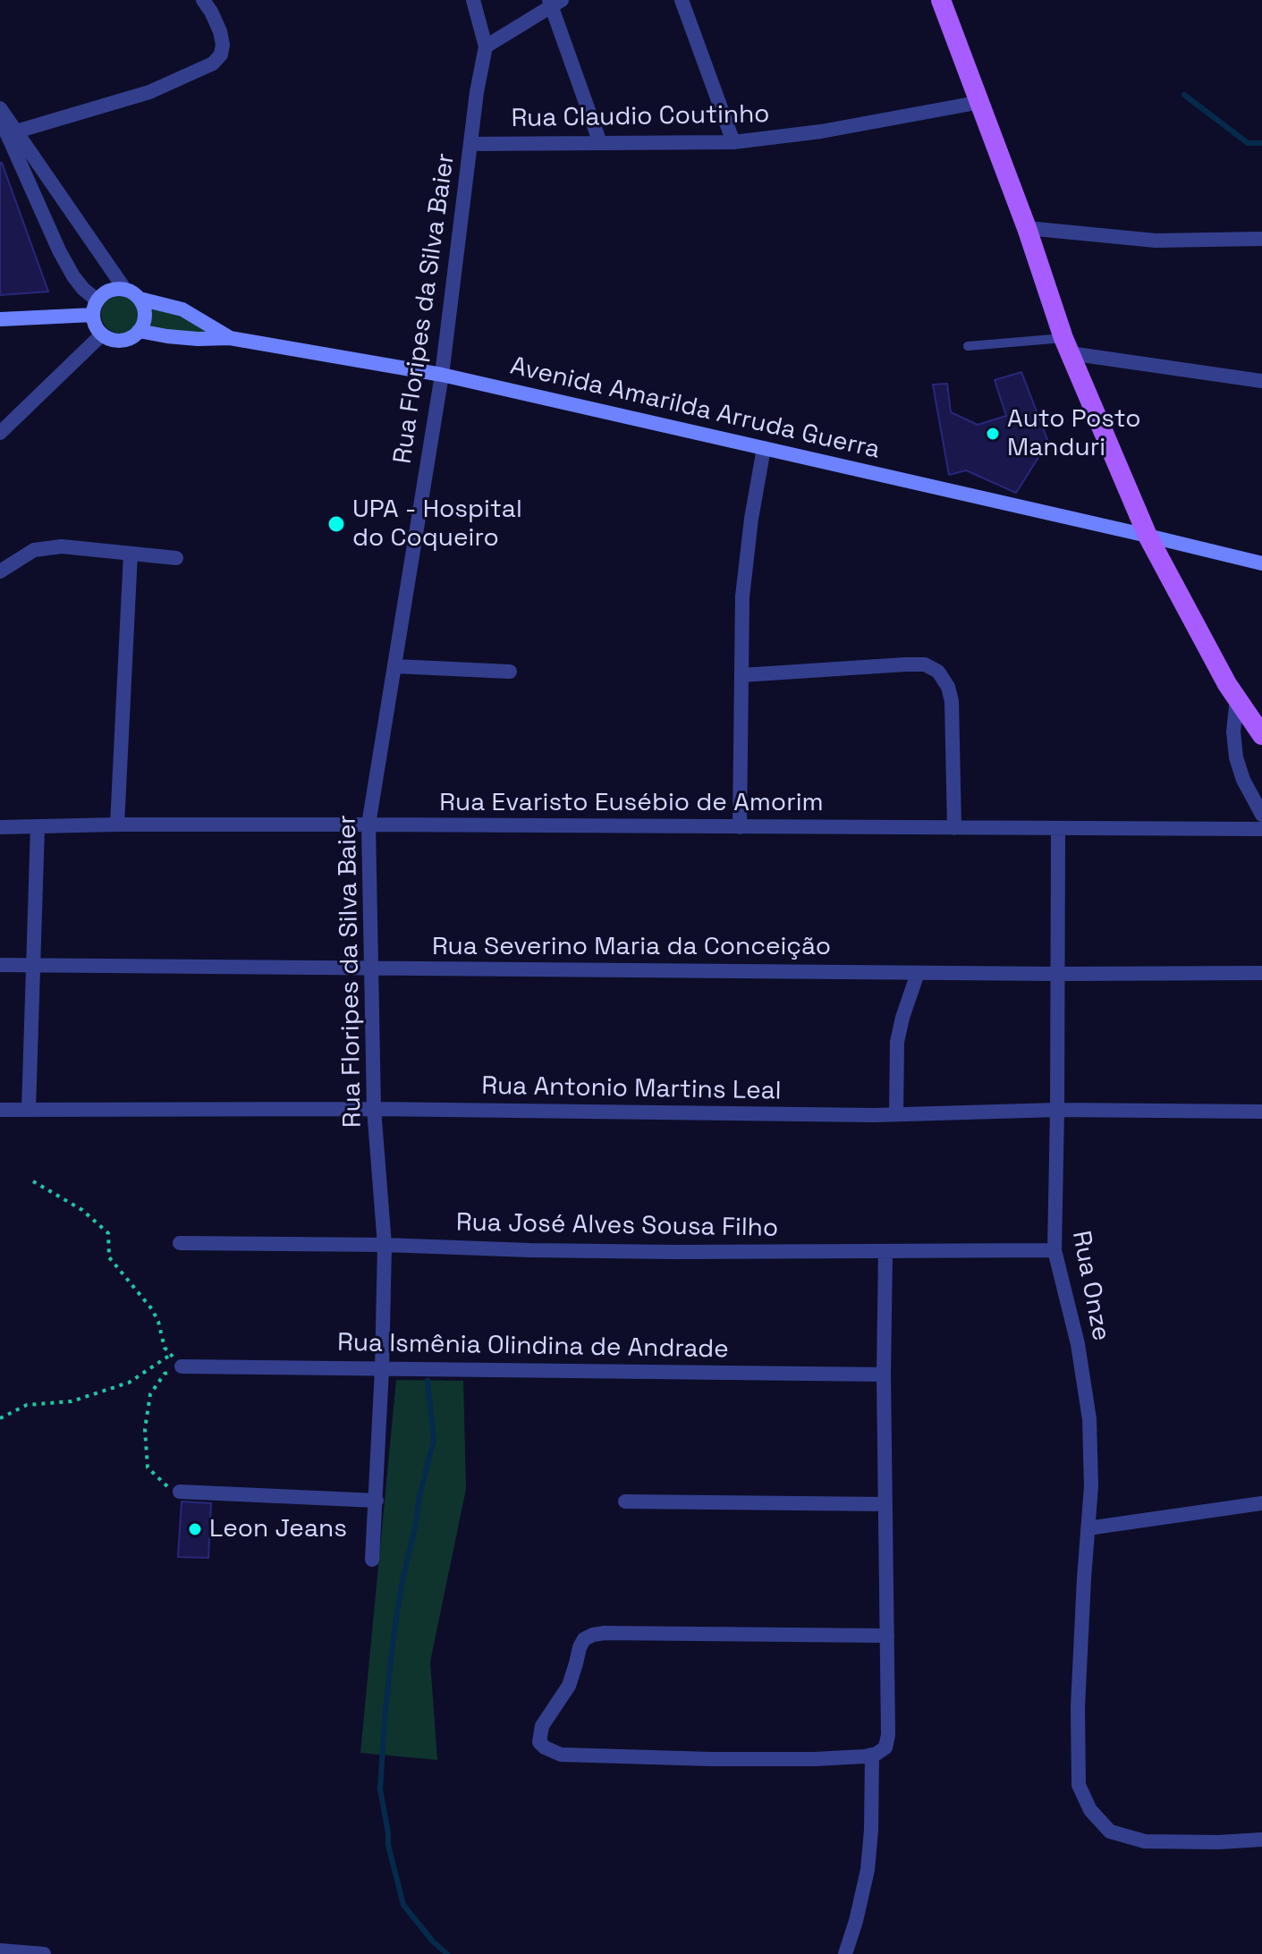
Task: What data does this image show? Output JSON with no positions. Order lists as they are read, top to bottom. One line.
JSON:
{"streets":{"main road":["Avenida Amarilda Arruda Guerra"],"street":["Rua Claudio Coutinho","Rua Floripes da Silva Baier","Rua Evaristo Eusébio de Amorim","Rua Severino Maria da Conceição","Rua Antonio Martins Leal","Rua José Alves Sousa Filho","Rua Onze","Rua Ismênia Olindina de Andrade"]},"crossings":[["Rua Claudio Coutinho","Rua Floripes da Silva Baier"],["Rua Floripes da Silva Baier","Avenida Amarilda Arruda Guerra"],["Rua Floripes da Silva Baier","Rua Evaristo Eusébio de Amorim"],["Rua Floripes da Silva Baier","Rua Severino Maria da Conceição"],["Rua Floripes da Silva Baier","Rua Antonio Martins Leal"],["Rua Floripes da Silva Baier","Rua José Alves Sousa Filho"],["Rua Floripes da Silva Baier","Rua Ismênia Olindina de Andrade"],["Rua Evaristo Eusébio de Amorim","Rua Onze"],["Rua Severino Maria da Conceição","Rua Onze"],["Rua Antonio Martins Leal","Rua Onze"],["Rua José Alves Sousa Filho","Rua Onze"]],"places":["Auto Posto Manduri","UPA - Hospital do Coqueiro","Leon Jeans"]}
